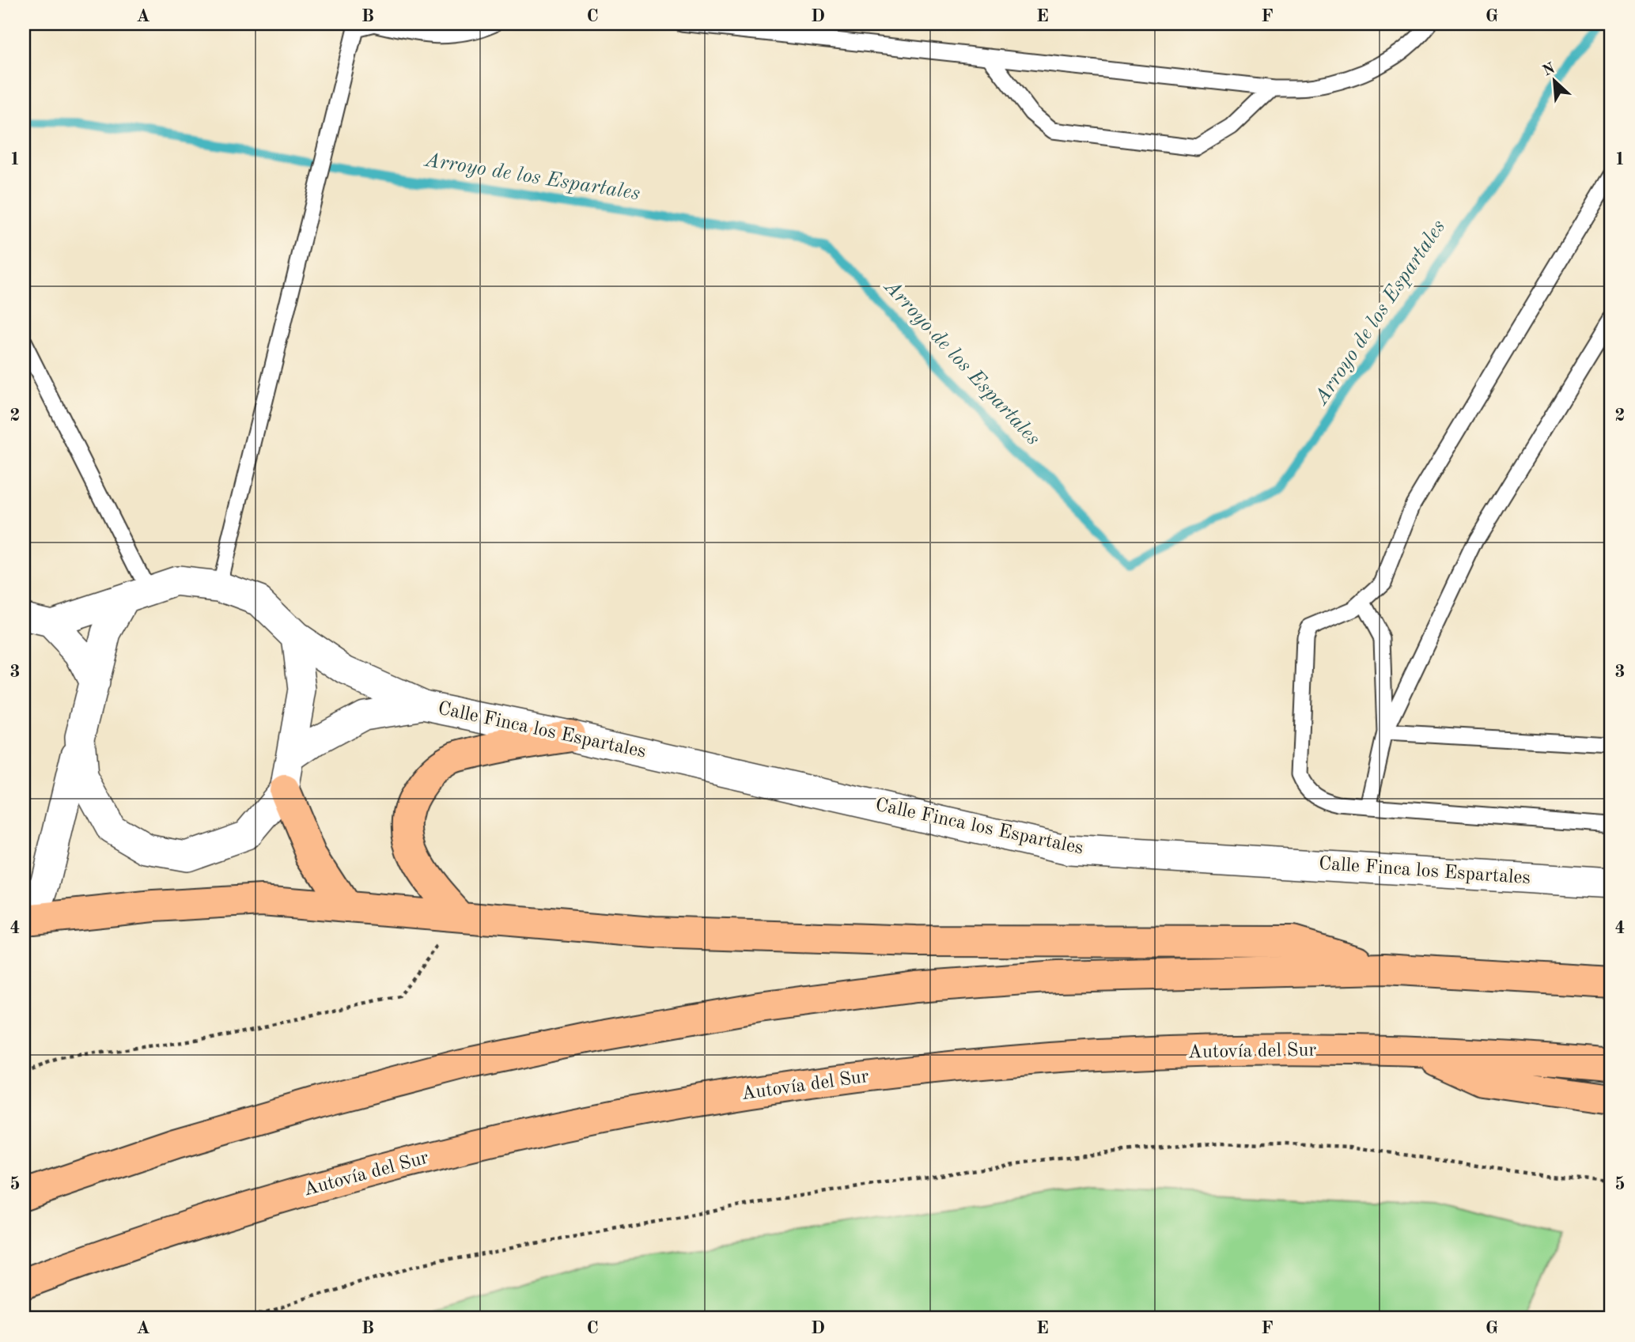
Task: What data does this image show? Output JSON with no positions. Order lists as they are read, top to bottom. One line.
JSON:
{"streets":{"highway":["Autovía del Sur"],"street":["Calle Finca los Espartales"]},"water":["Arroyo de los Espartales"],"north":"top left","grid":{"columns":["A","B","C","D","E","F","G"],"rows":["1","2","3","4","5"]}}
